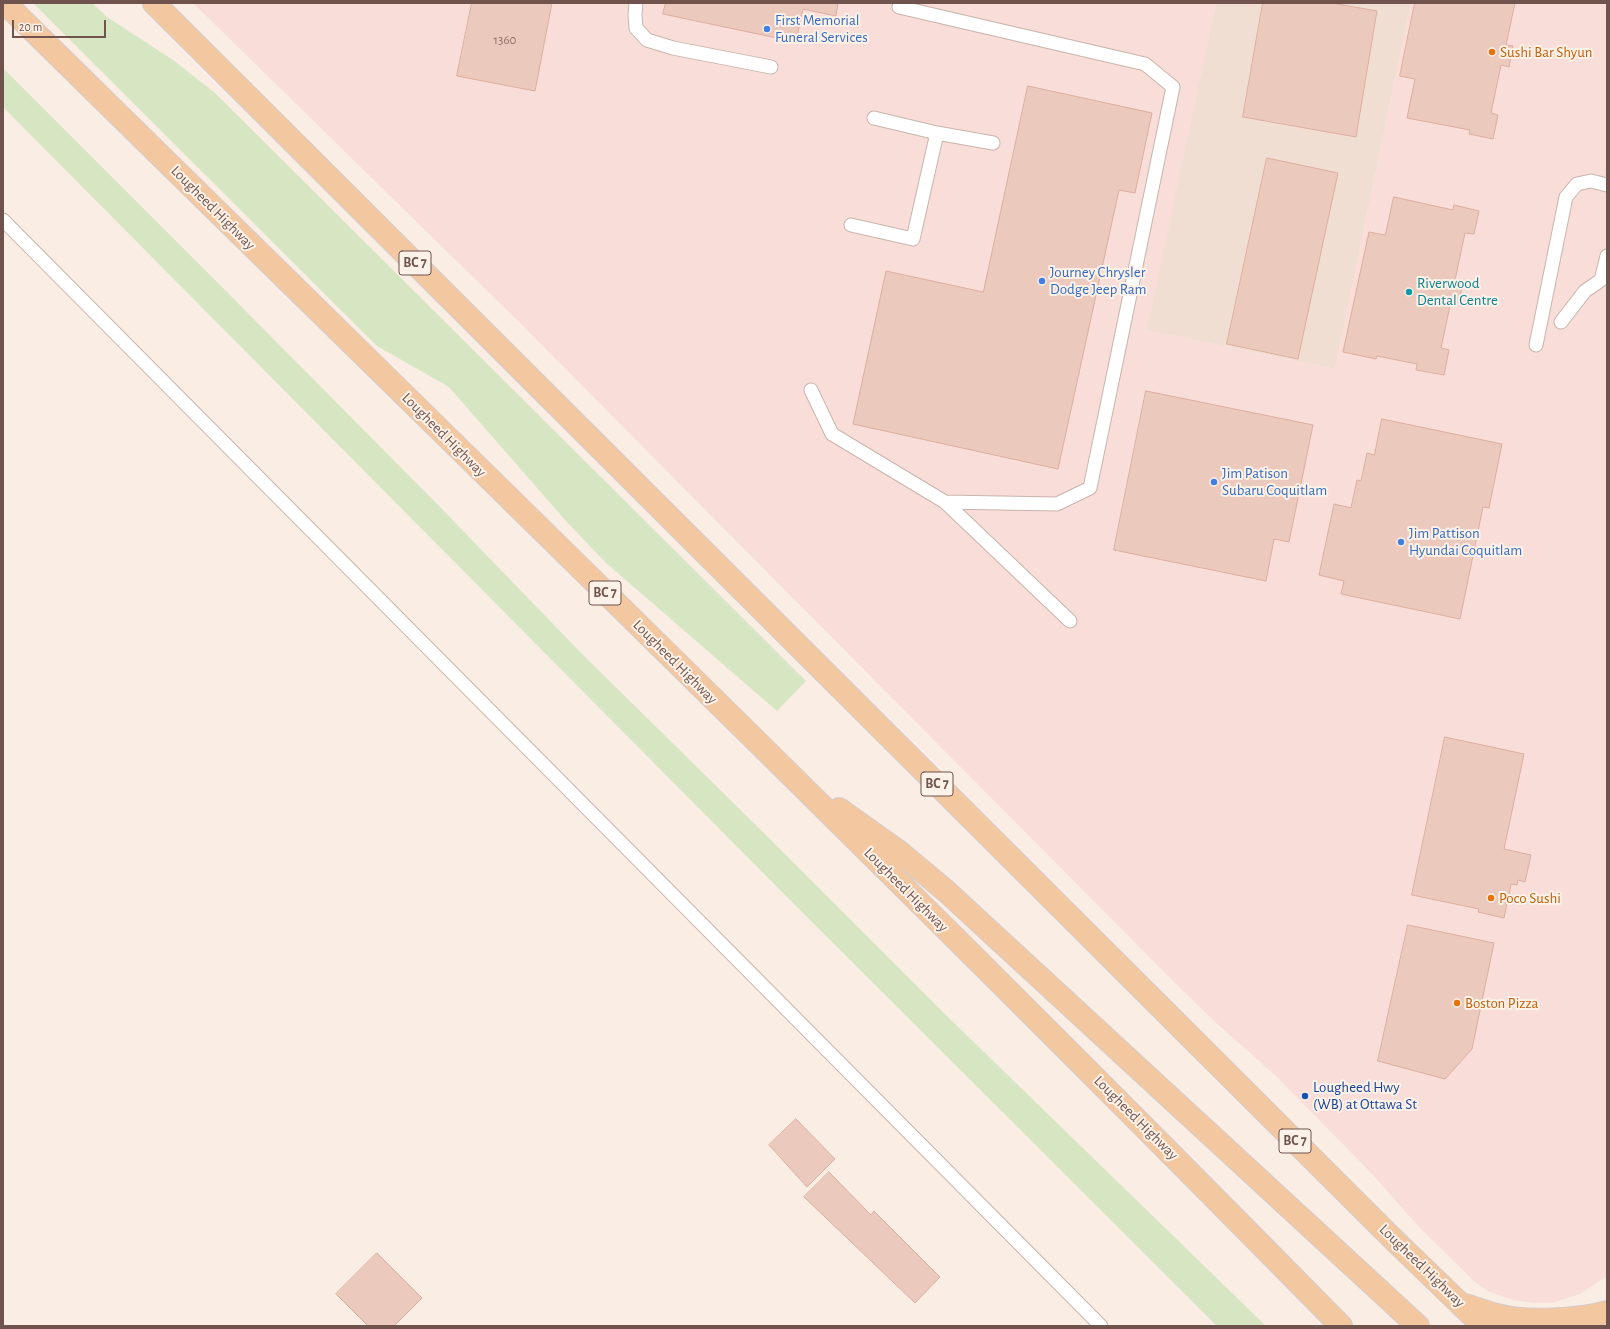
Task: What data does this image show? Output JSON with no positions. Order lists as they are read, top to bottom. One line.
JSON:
{"streets":{"main road":["Lougheed Highway","BC 7"]},"places":["First Memorial Funeral Services","Sushi Bar Shyun","Journey Chrysler Dodge Jeep Ram","Riverwood Dental Centre","Jim Patison Subaru Coquitlam","Jim Pattison Hyundai Coquitlam","Poco Sushi","Boston Pizza","Lougheed Hwy (WB) at Ottawa St"],"house_numbers":["1360"],"scale_bar":"20 m"}
